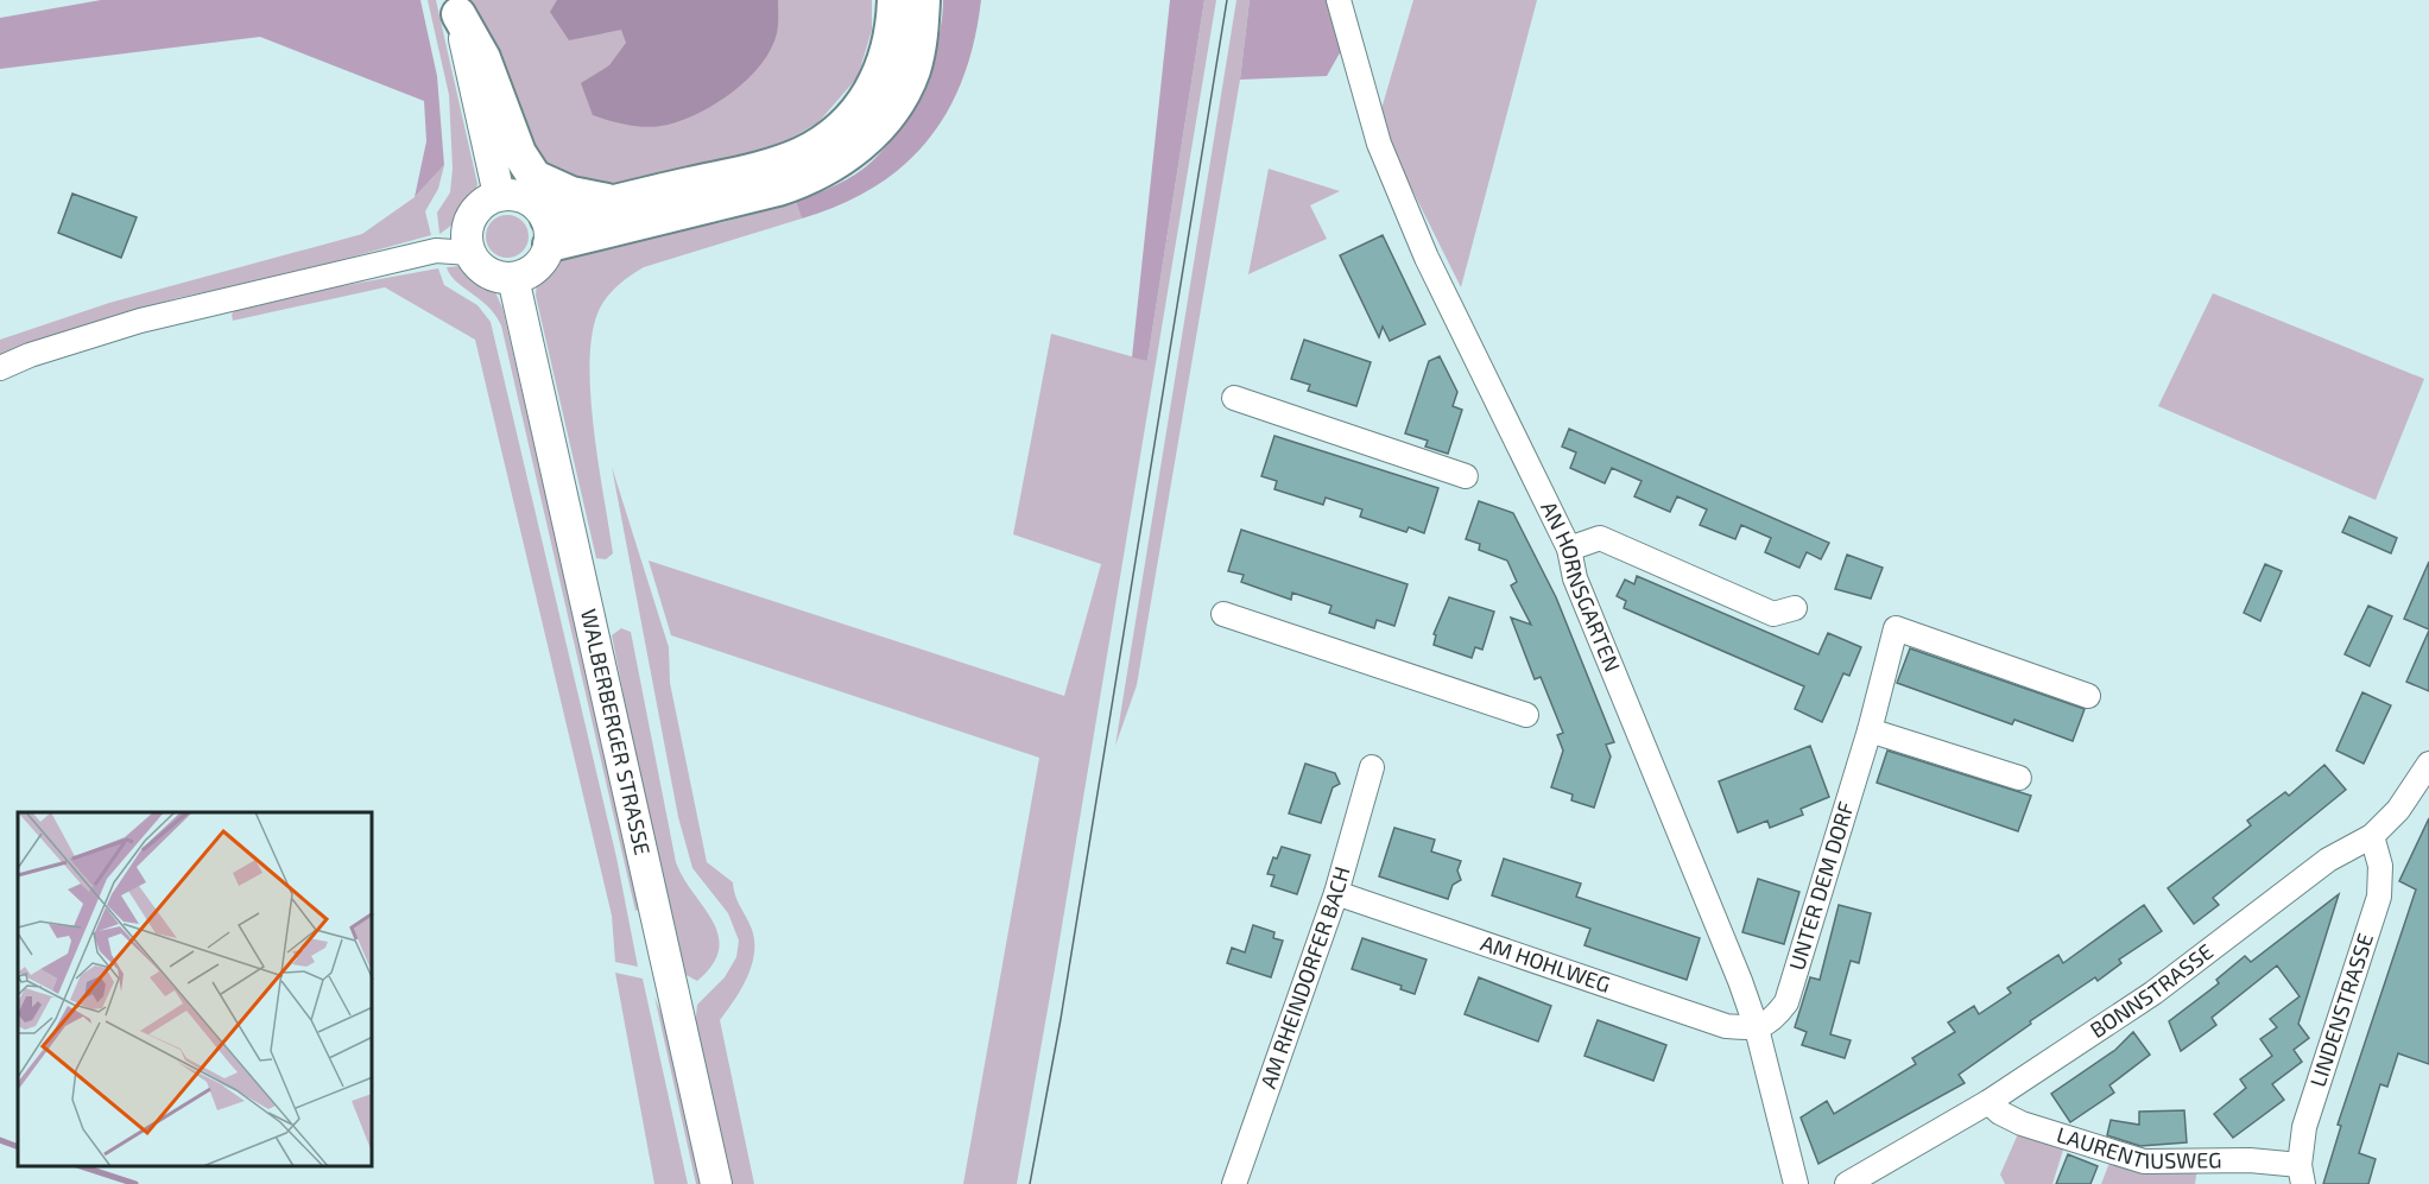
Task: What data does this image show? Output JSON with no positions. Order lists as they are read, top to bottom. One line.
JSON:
{"streets":{"main road":["WALBERBERGER STRASSE"],"street":["AN HORNSGARTEN","UNTER DEM DORF","AM HOHLWEG","AM RHEINDORFER BACH","BONNSTRASSE","LINDENSTRASSE","LAURENTIUSWEG"]},"crossings":[["AN HORNSGARTEN","UNTER DEM DORF"],["AN HORNSGARTEN","AM HOHLWEG"],["UNTER DEM DORF","AM HOHLWEG"],["AM HOHLWEG","AM RHEINDORFER BACH"],["BONNSTRASSE","LINDENSTRASSE"],["BONNSTRASSE","LAURENTIUSWEG"],["LINDENSTRASSE","LAURENTIUSWEG"]]}
